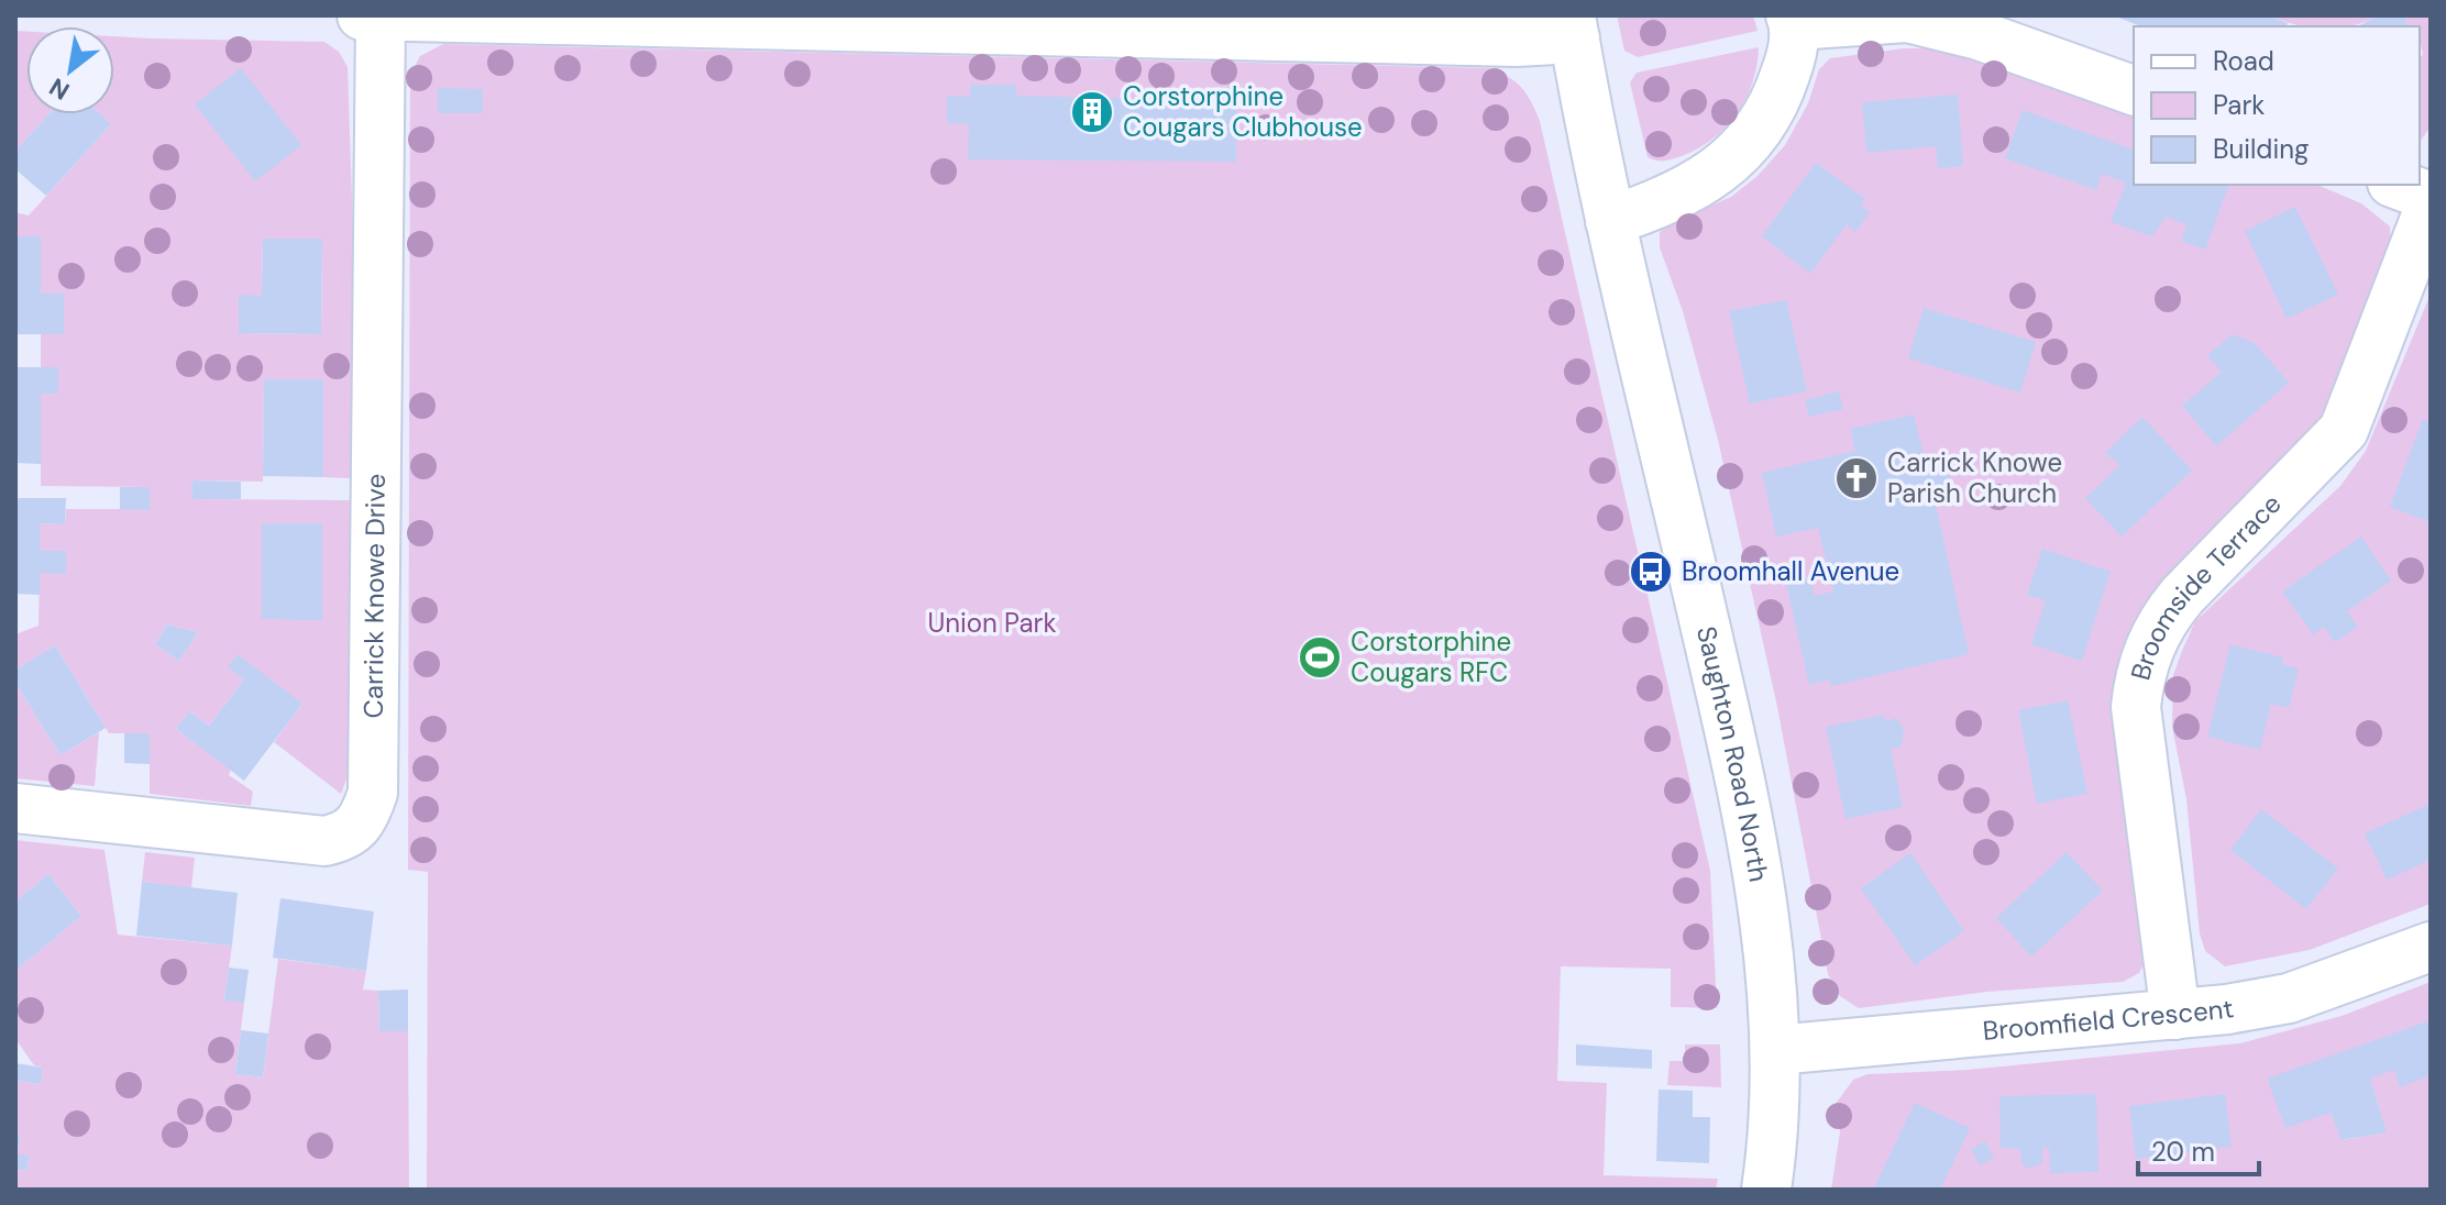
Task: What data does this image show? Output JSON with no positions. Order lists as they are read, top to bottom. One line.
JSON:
{"streets":{"street":["Broomside Terrace","Carrick Knowe Drive","Saughton Road North","Broomfield Crescent"]},"crossings":[["Broomside Terrace","Broomfield Crescent"],["Saughton Road North","Broomfield Crescent"]],"parks":["Union Park"],"places":{"building":["Corstorphine Cougars Clubhouse"],"church":["Carrick Knowe Parish Church"],"bus stop":["Broomhall Avenue"],"sports":["Corstorphine Cougars RFC"]},"legend":["Road","Park","Building"],"scale_bar":"20 m","north":"bottom left"}
